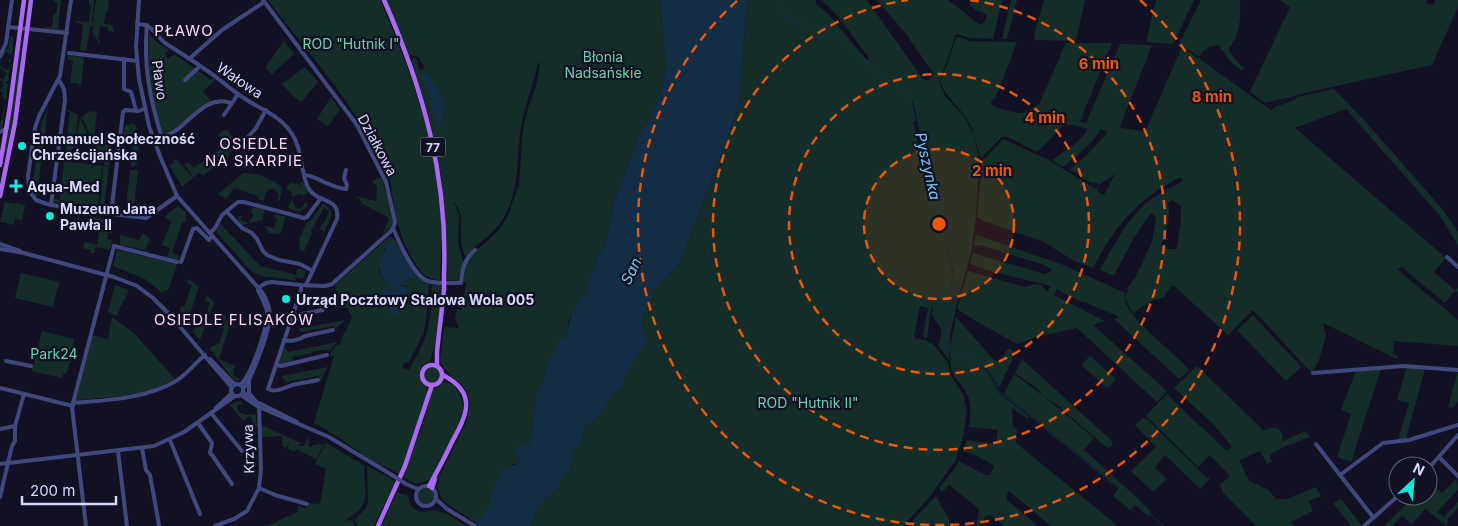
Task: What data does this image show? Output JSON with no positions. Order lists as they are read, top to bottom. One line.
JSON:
{"streets":{"main road":["77"],"street":["Pławo","Wałowa","Działkowa","Krzywa"]},"crossings":[["Pławo","Wałowa"]],"districts":["PŁAWO","OSIEDLE NA SKARPIE","OSIEDLE FLISAKÓW"],"water":["Pyszynka","San"],"parks":["ROD \"Hutnik I\"","Błonia Nadsańskie","Park24","ROD \"Hutnik II\""],"places":{"other":["Emmanuel Społeczność Chrześcijańska","Muzeum Jana Pawła II","Urząd Pocztowy Stalowa Wola 005"],"health":["Aqua-Med"]},"scale_bar":"200 m","north":"top right","rings":["6 min","8 min","4 min","2 min"]}
